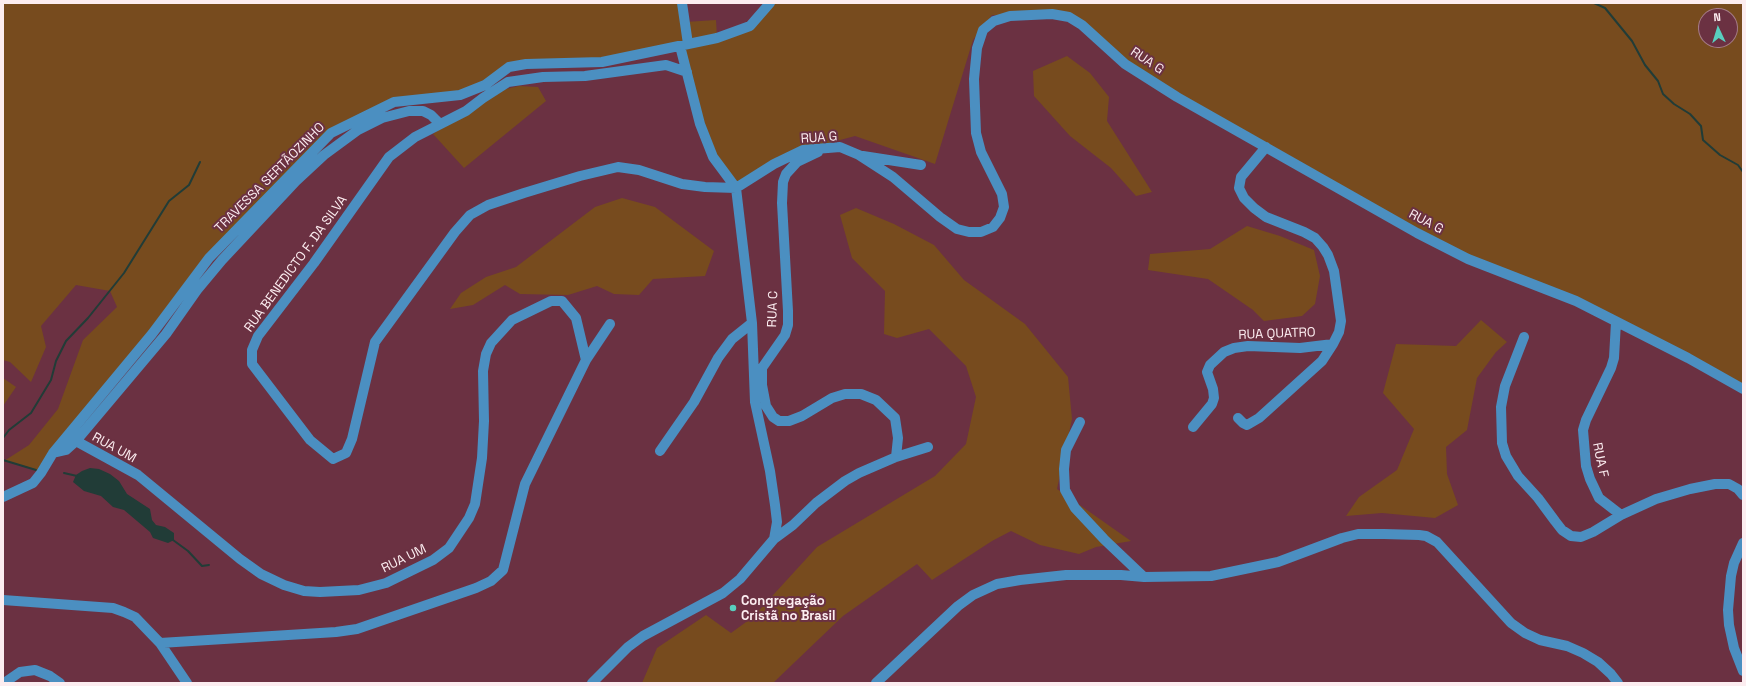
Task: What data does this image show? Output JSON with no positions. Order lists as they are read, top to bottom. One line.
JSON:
{"streets":{"street":["RUA G","TRAVESSA SERTÃOZINHO","RUA BENEDICTO F. DA SILVA","RUA C","RUA QUATRO","RUA UM","RUA F"]},"crossings":[["RUA G","RUA BENEDICTO F. DA SILVA"],["RUA G","RUA C"],["RUA G","RUA QUATRO"],["RUA G","RUA F"],["TRAVESSA SERTÃOZINHO","RUA UM"]],"places":["Congregação Cristã no Brasil"],"north":"top"}
